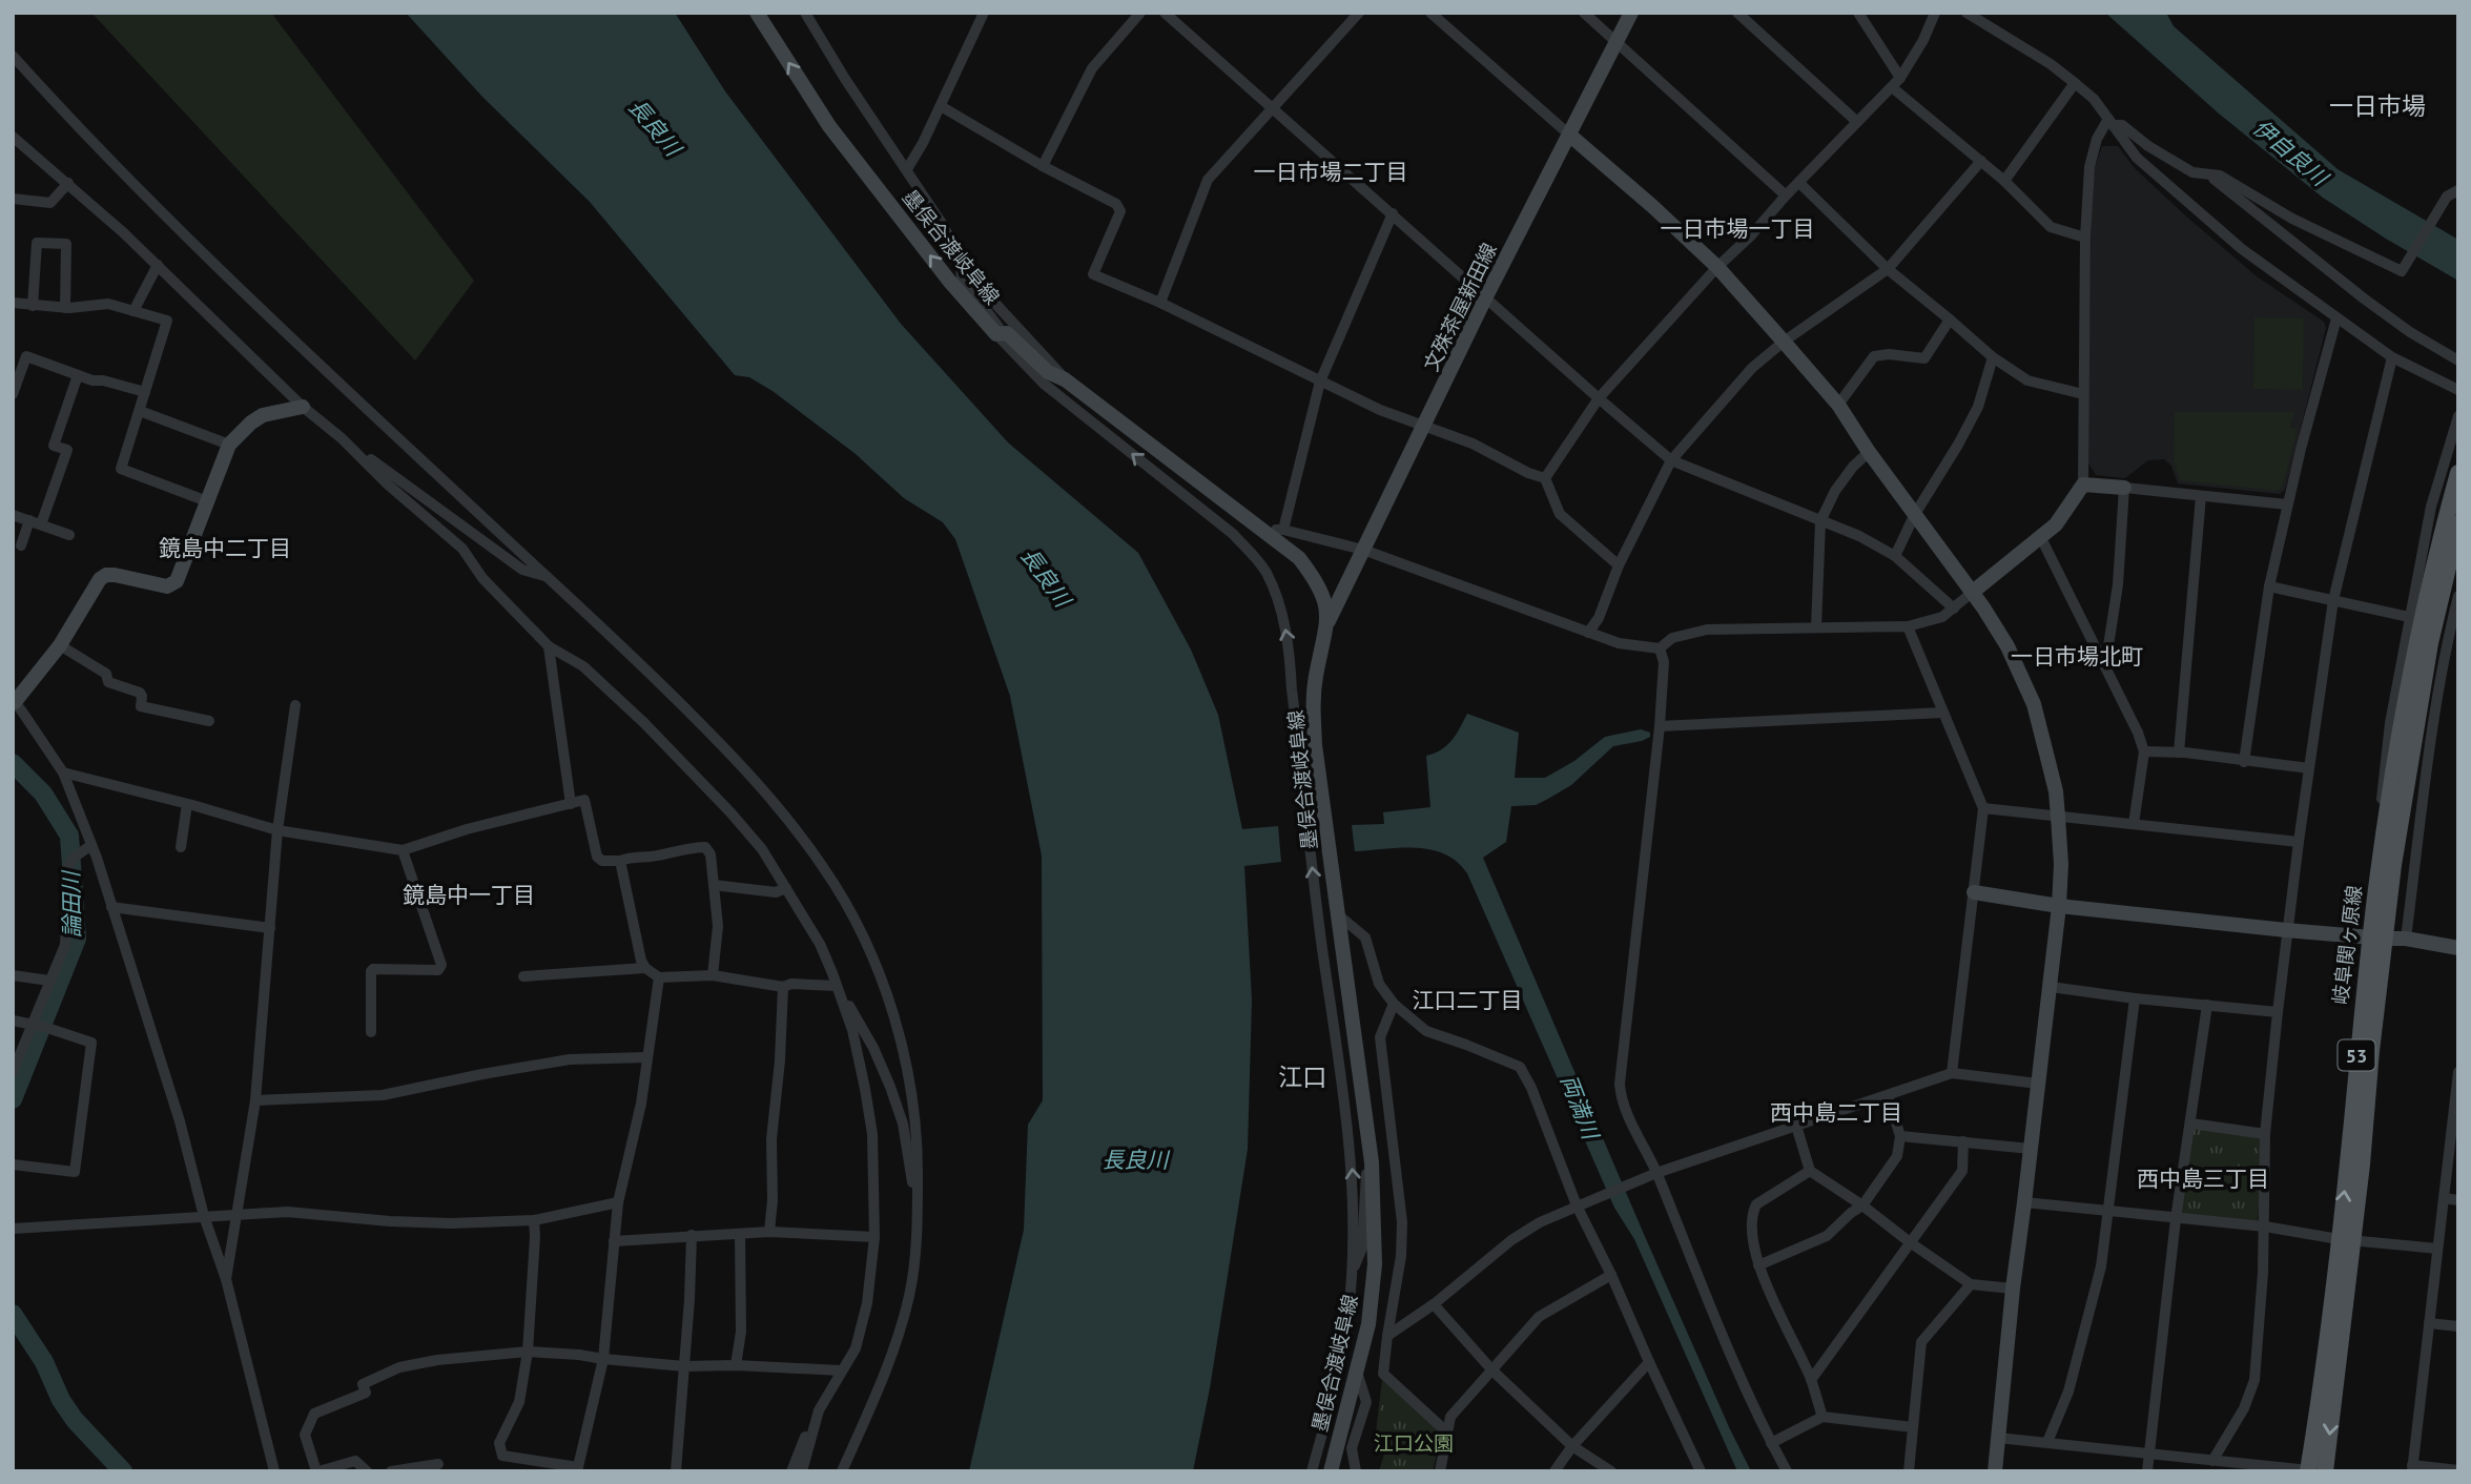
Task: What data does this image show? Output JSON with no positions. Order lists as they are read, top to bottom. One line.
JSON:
{"streets":{"main road":["墨俣合渡岐阜線","文殊茶屋新田線","岐阜関ヶ原線","53"]},"crossings":[["墨俣合渡岐阜線","文殊茶屋新田線"]],"districts":["一日市場","一日市場二丁目","一日市場一丁目","鏡島中二丁目","一日市場北町","鏡島中一丁目","江口二丁目","江口","西中島二丁目","西中島三丁目"],"water":["長良川","伊自良川","論田川","両満川"],"parks":["江口公園"]}
